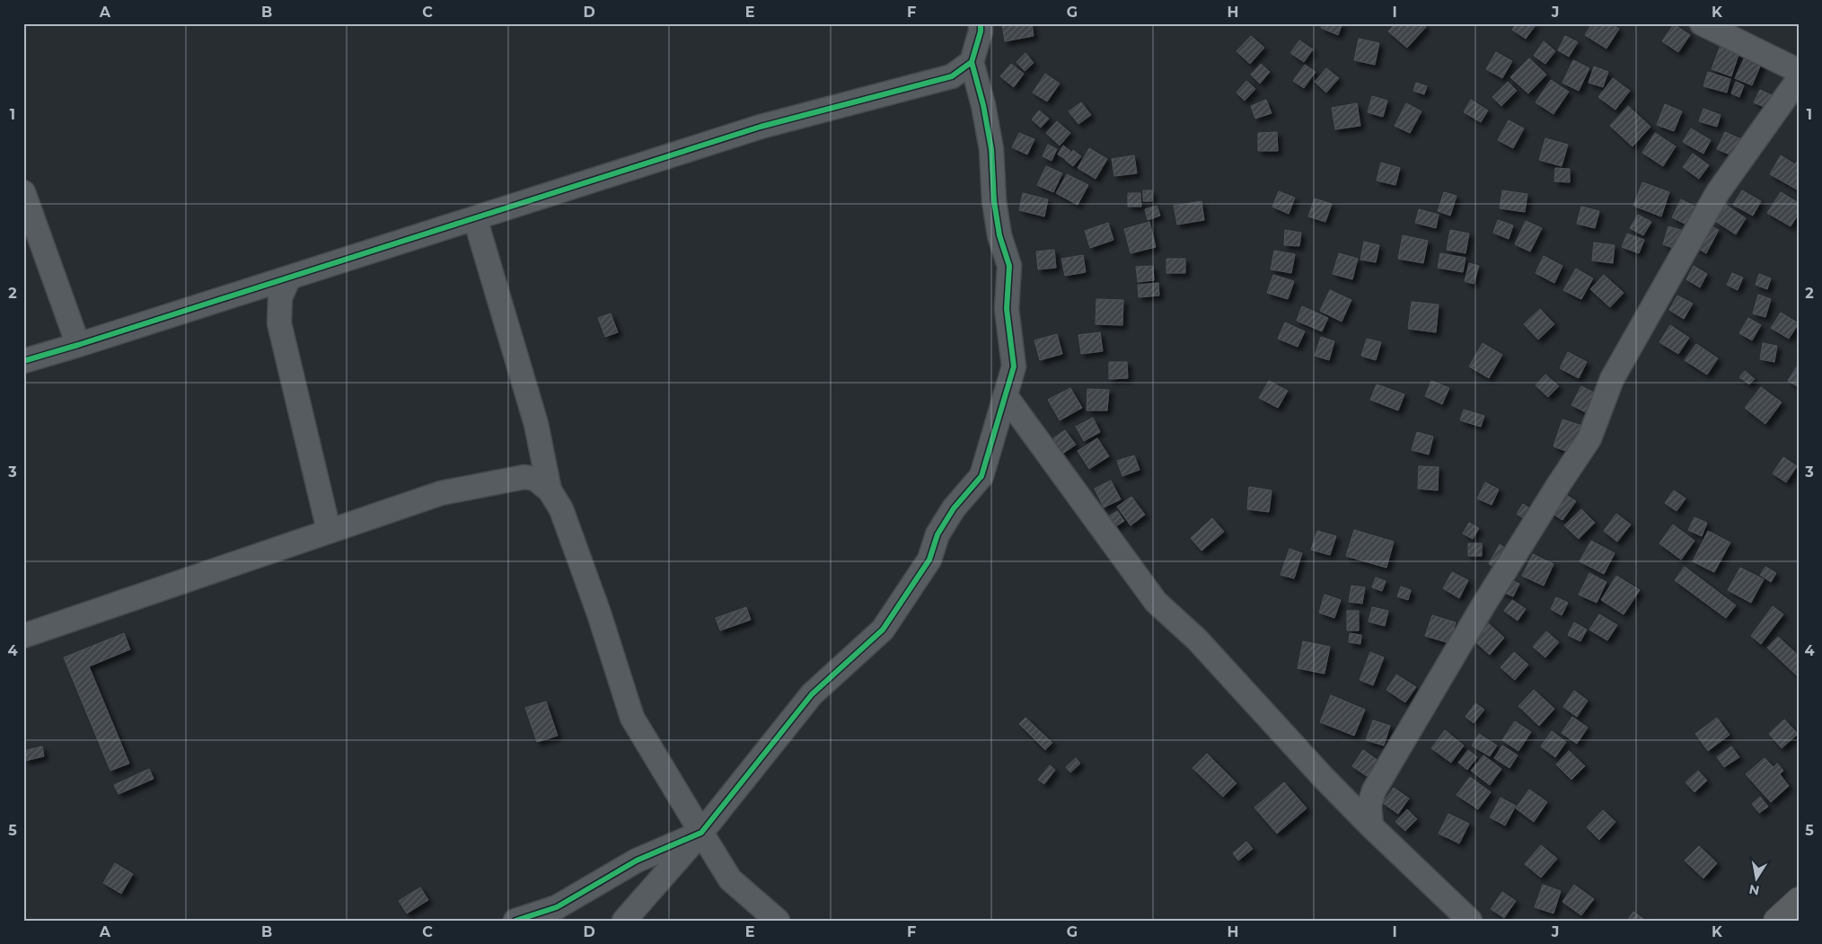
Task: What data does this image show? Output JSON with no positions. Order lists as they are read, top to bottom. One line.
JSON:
{"north":"bottom","grid":{"columns":["A","B","C","D","E","F","G","H","I","J","K"],"rows":["1","2","3","4","5"]}}
